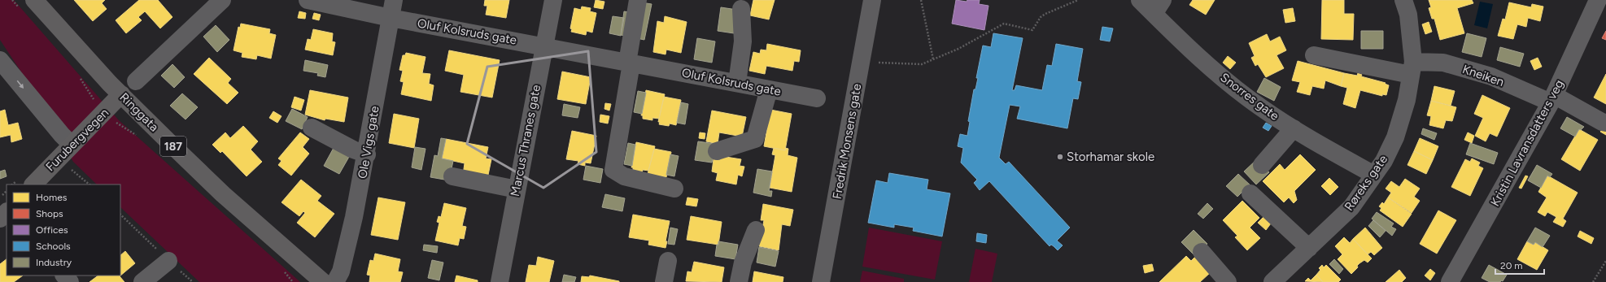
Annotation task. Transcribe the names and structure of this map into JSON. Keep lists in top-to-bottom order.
{
  "streets": {
    "main road": ["Ringgata", "Furubergvegen", "187"],
    "street": [
      "Oluf Kolsruds gate",
      "Kneiken",
      "Snorres gate",
      "Marcus Thranes gate",
      "Fredrik Monsens gate",
      "Ole Vigs gate",
      "Kristin Lavransdatters veg",
      "Røreks gate"
    ]
  },
  "crossings": [
    ["Oluf Kolsruds gate", "Marcus Thranes gate"],
    ["Oluf Kolsruds gate", "Ole Vigs gate"],
    ["Kneiken", "Kristin Lavransdatters veg"],
    ["Kneiken", "Røreks gate"],
    ["Snorres gate", "Røreks gate"],
    ["Ringgata", "Furubergvegen"]
  ],
  "places": ["Storhamar skole"],
  "legend": [
    "Homes",
    "Shops",
    "Offices",
    "Schools",
    "Industry"
  ],
  "scale_bar": "20 m"
}
